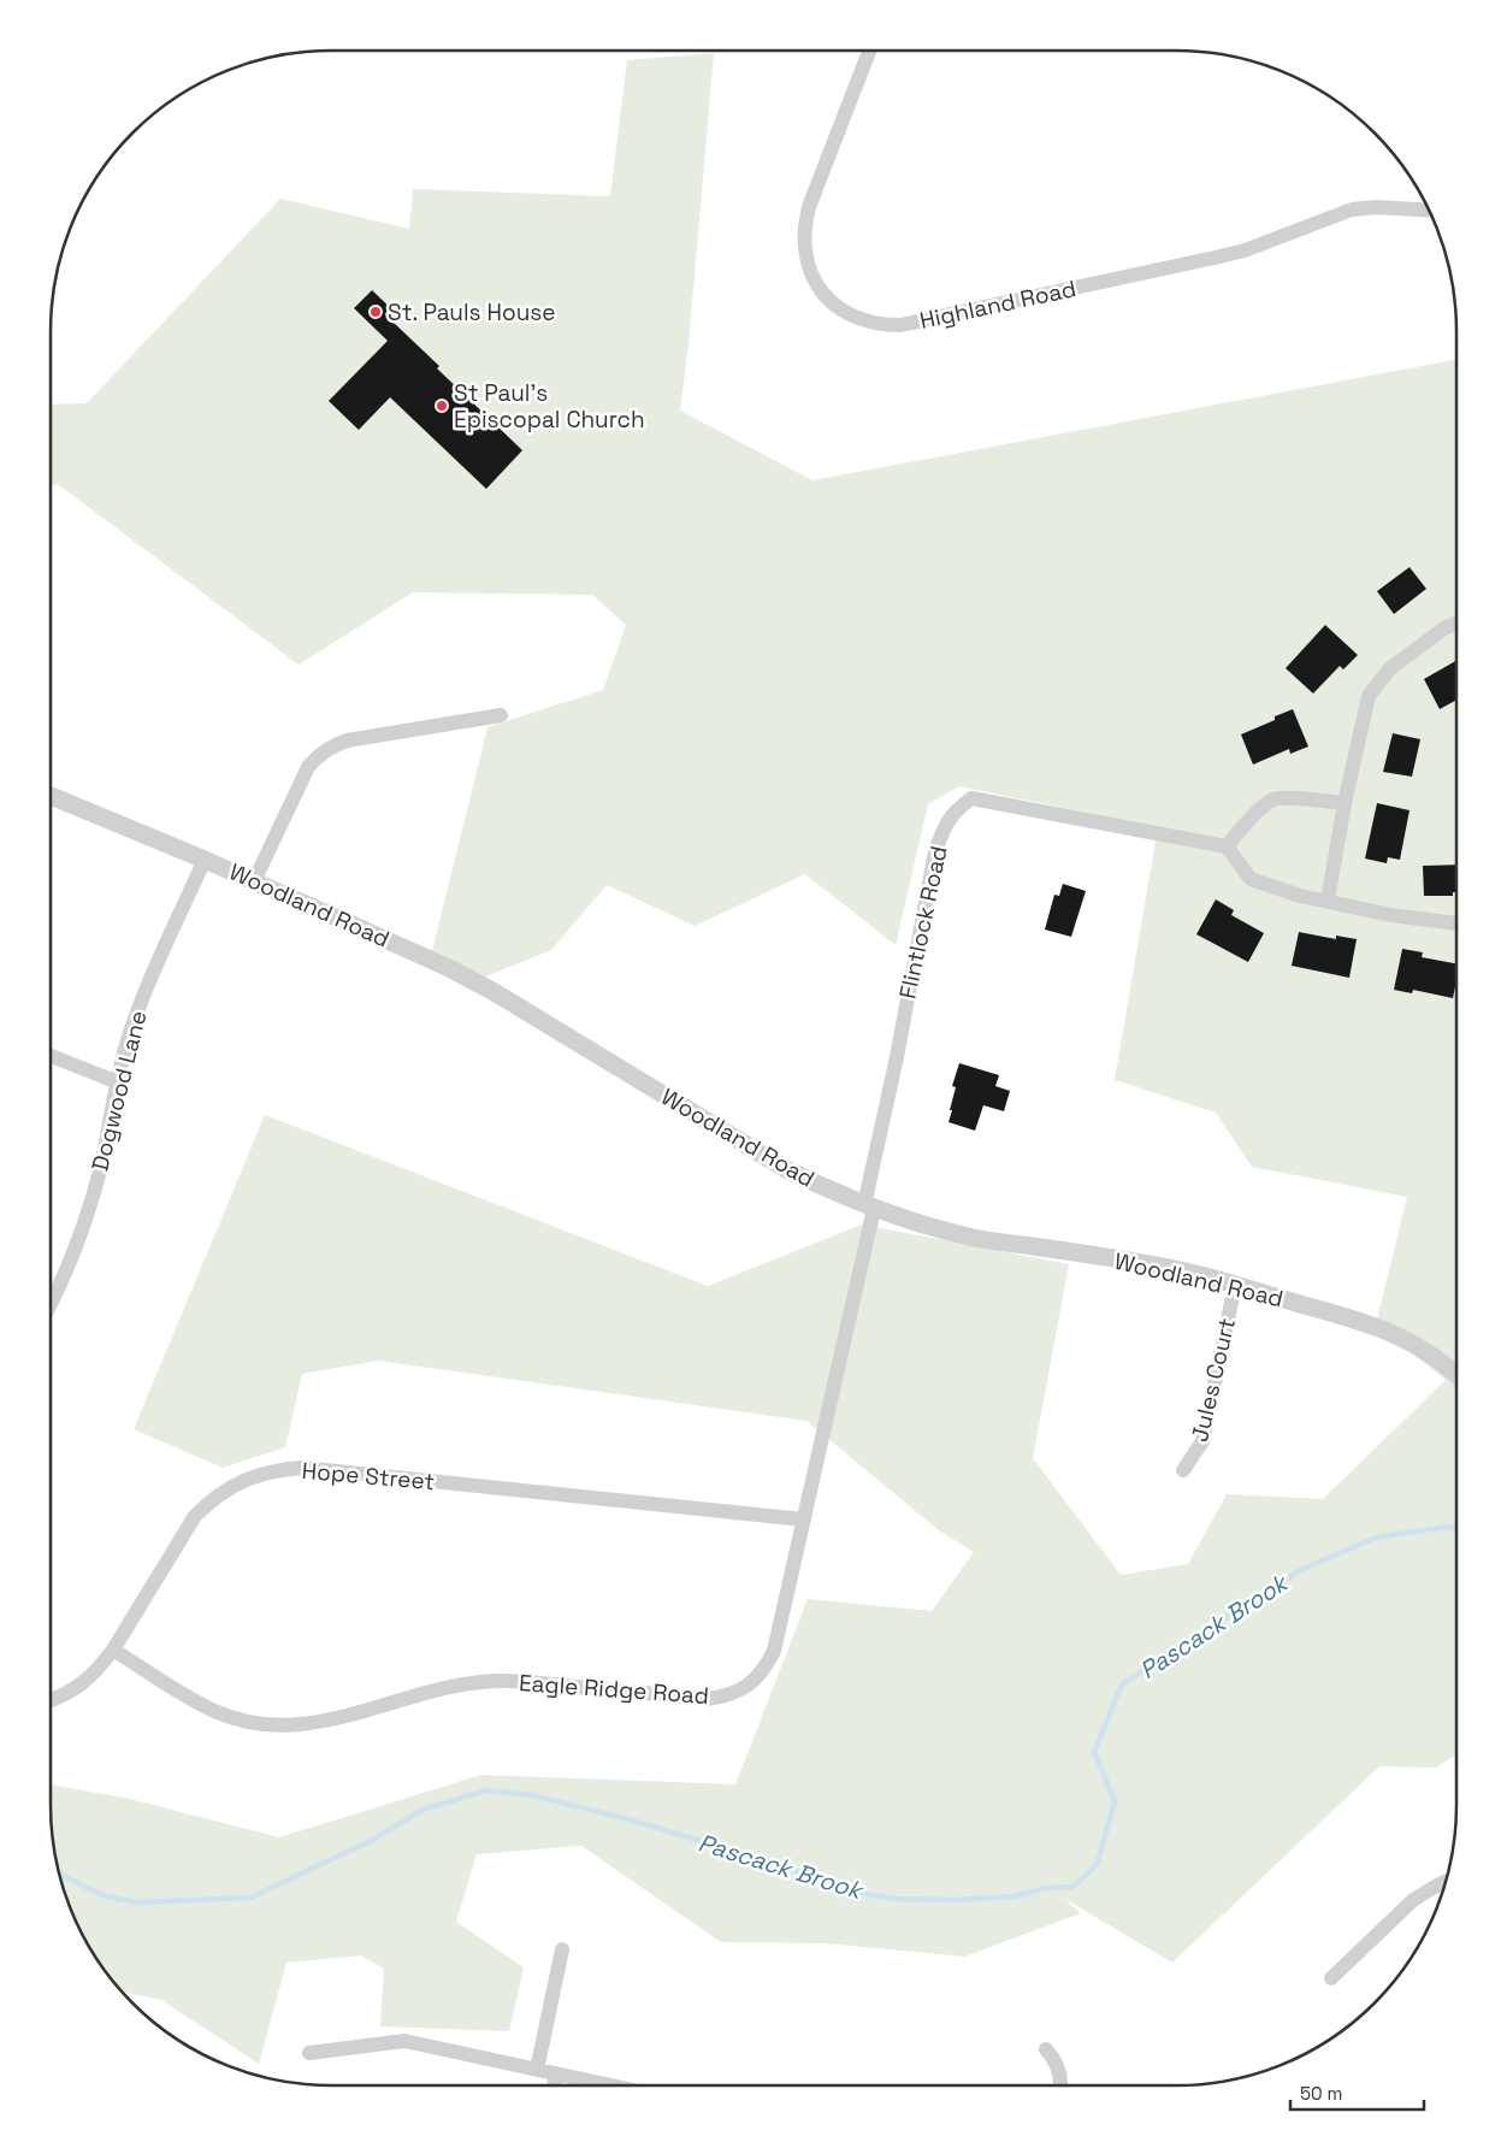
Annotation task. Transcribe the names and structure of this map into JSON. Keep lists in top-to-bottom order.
{
  "streets": {
    "street": [
      "Highland Road",
      "Woodland Road",
      "Flintlock Road",
      "Dogwood Lane",
      "Jules Court",
      "Hope Street",
      "Eagle Ridge Road"
    ]
  },
  "crossings": [
    ["Woodland Road", "Flintlock Road"],
    ["Woodland Road", "Dogwood Lane"],
    ["Woodland Road", "Jules Court"],
    ["Woodland Road", "Eagle Ridge Road"],
    ["Flintlock Road", "Eagle Ridge Road"],
    ["Hope Street", "Eagle Ridge Road"]
  ],
  "water": ["Pascack Brook"],
  "places": ["St. Pauls House", "St Paul's Episcopal Church"],
  "scale_bar": "50 m"
}
